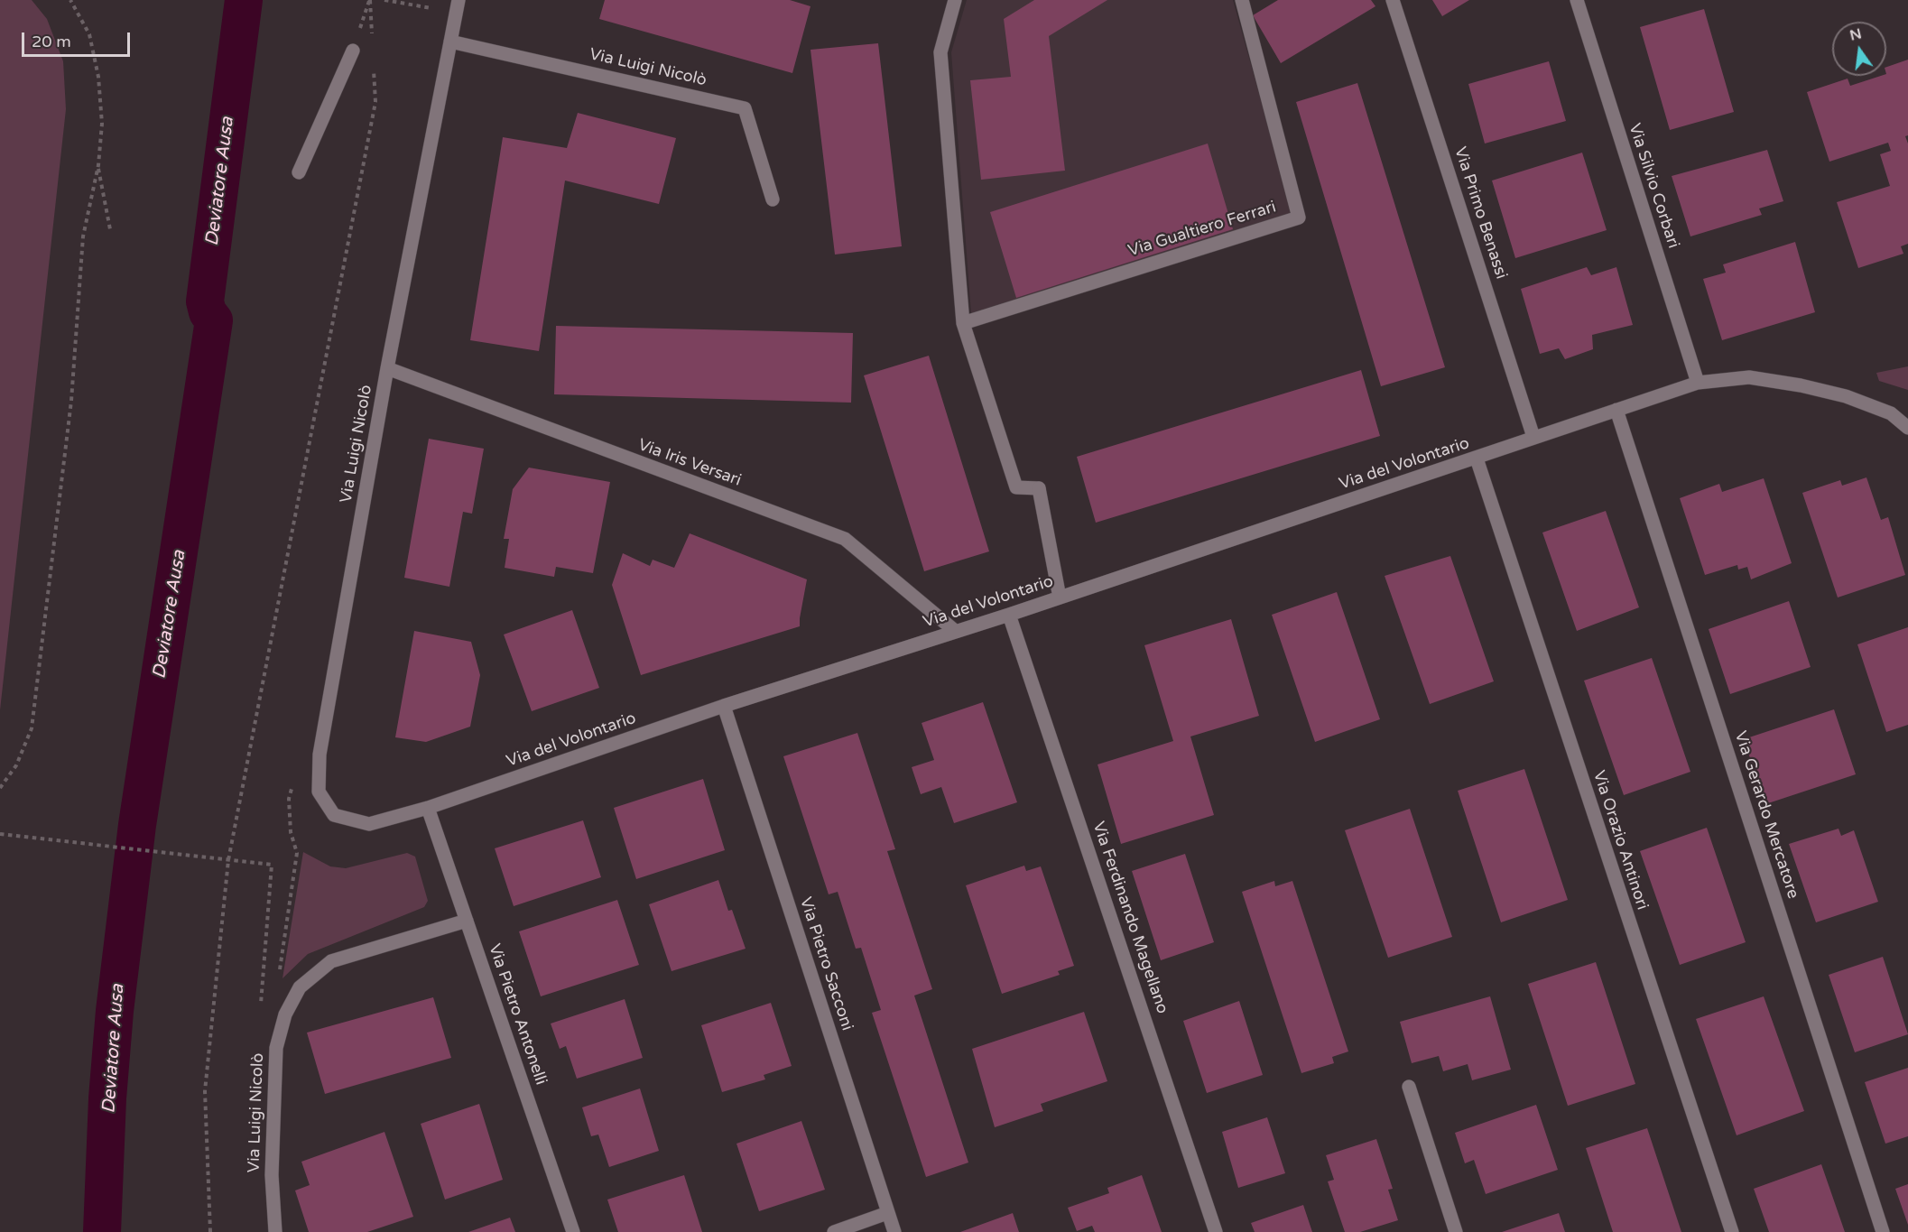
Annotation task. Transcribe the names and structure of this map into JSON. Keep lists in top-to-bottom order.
{
  "streets": {
    "street": [
      "Via Luigi Nicolò",
      "Via Silvio Corbari",
      "Via Primo Benassi",
      "Via Gualtiero Ferrari",
      "Via Iris Versari",
      "Via del Volontario",
      "Via Gerardo Mercatore",
      "Via Orazio Antinori",
      "Via Ferdinando Magellano",
      "Via Pietro Sacconi",
      "Via Pietro Antonelli"
    ]
  },
  "crossings": [
    ["Via Luigi Nicolò", "Via Iris Versari"],
    ["Via Luigi Nicolò", "Via del Volontario"],
    ["Via Luigi Nicolò", "Via Pietro Antonelli"],
    ["Via Silvio Corbari", "Via del Volontario"],
    ["Via Primo Benassi", "Via del Volontario"],
    ["Via Iris Versari", "Via del Volontario"],
    ["Via del Volontario", "Via Gerardo Mercatore"],
    ["Via del Volontario", "Via Orazio Antinori"],
    ["Via del Volontario", "Via Ferdinando Magellano"],
    ["Via del Volontario", "Via Pietro Sacconi"],
    ["Via del Volontario", "Via Pietro Antonelli"]
  ],
  "water": ["Deviatore Ausa"],
  "scale_bar": "20 m",
  "north": "top"
}
